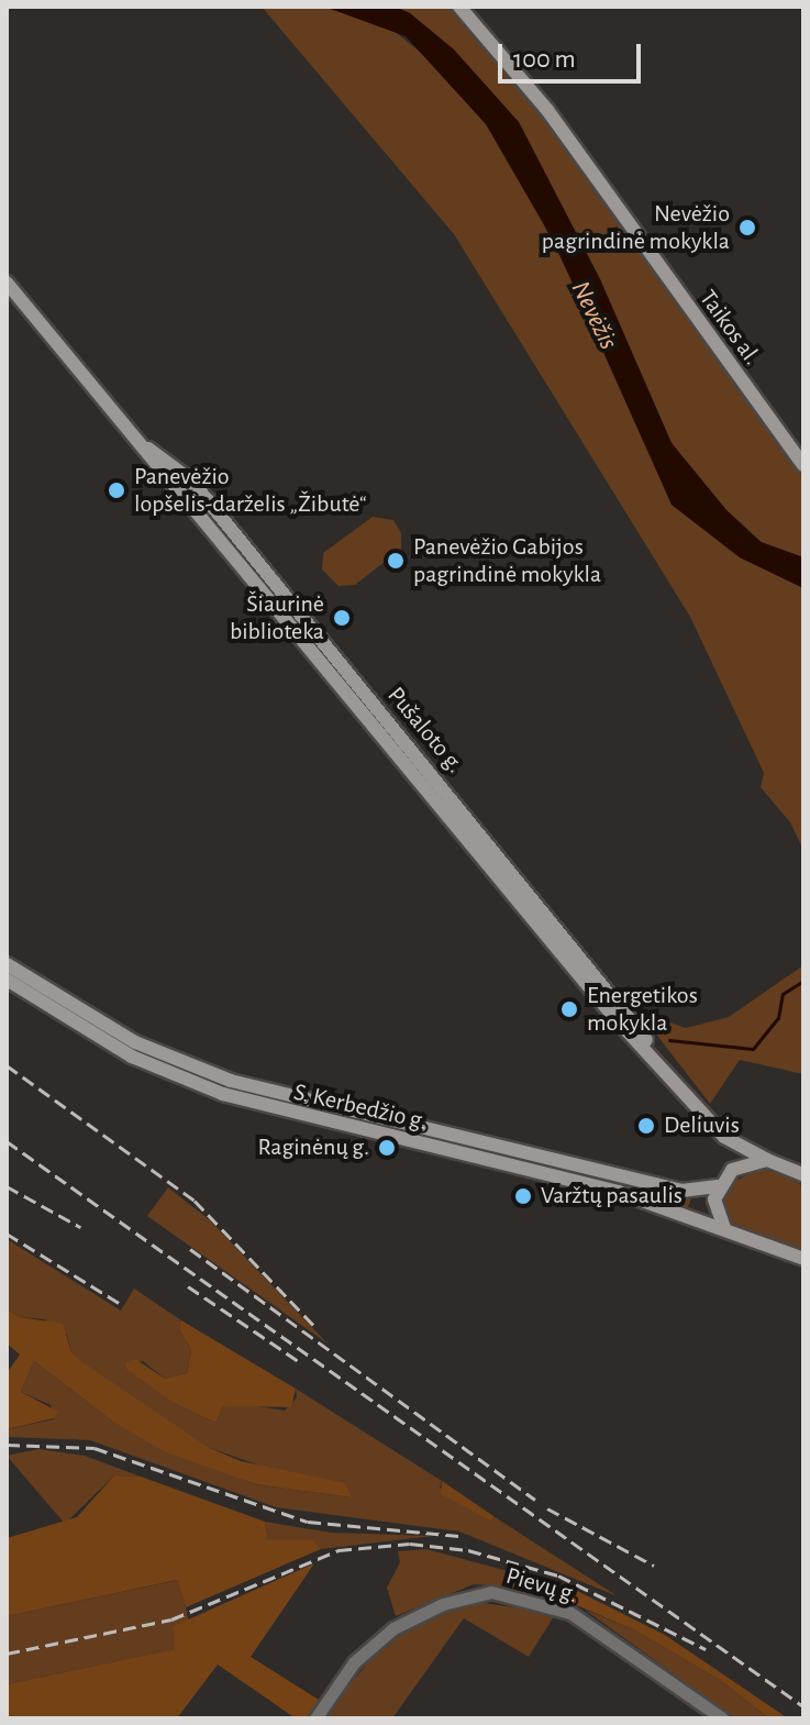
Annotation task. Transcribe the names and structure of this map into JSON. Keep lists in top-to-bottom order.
{
  "streets": {
    "main road": ["Taikos al.", "Pušaloto g.", "S. Kerbedžio g."],
    "street": ["Pievų g."]
  },
  "water": ["Nevėžis"],
  "places": [
    "Nevėžio pagrindinė mokykla",
    "Panevėžio lopšelis-darželis „Žibutė“",
    "Panevėžio Gabijos pagrindinė mokykla",
    "Šiaurinė biblioteka",
    "Energetikos mokykla",
    "Deliuvis",
    "Raginėnų g.",
    "Varžtų pasaulis"
  ],
  "scale_bar": "100 m"
}
